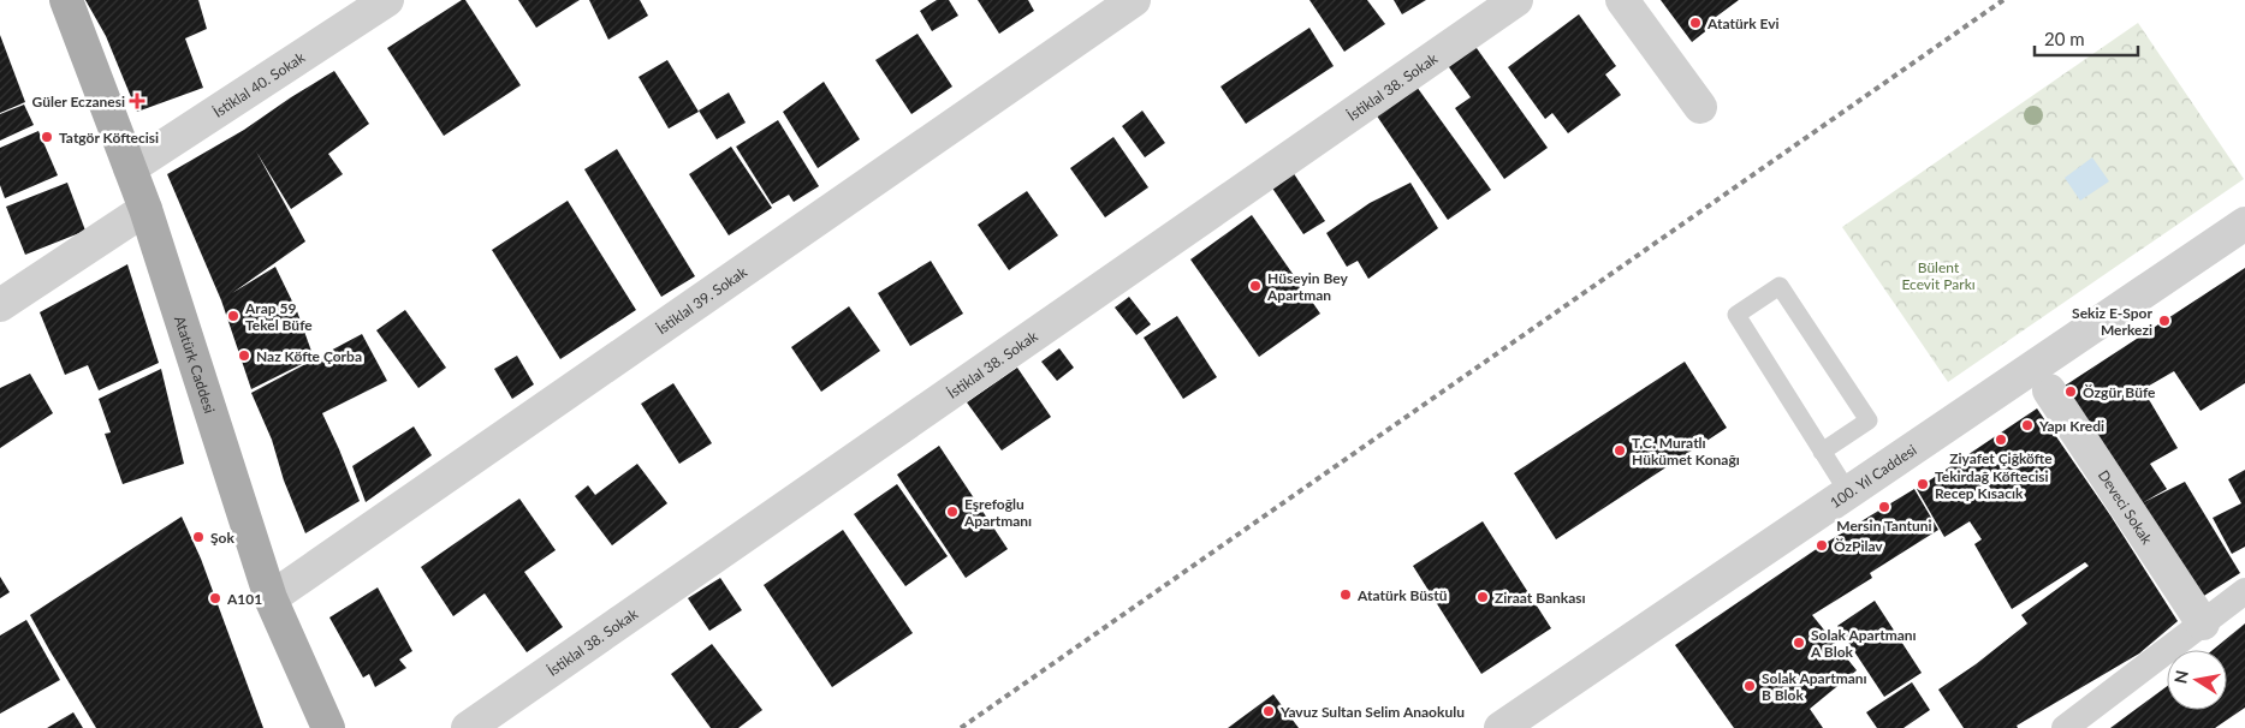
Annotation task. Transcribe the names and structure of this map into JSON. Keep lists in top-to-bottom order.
{
  "streets": {
    "main road": ["Atatürk Caddesi"],
    "street": [
      "İstiklal 40. Sokak",
      "İstiklal 38. Sokak",
      "İstiklal 39. Sokak",
      "100. Yıl Caddesi",
      "Deveci Sokak"
    ]
  },
  "crossings": [
    ["İstiklal 40. Sokak", "Atatürk Caddesi"],
    ["İstiklal 39. Sokak", "Atatürk Caddesi"]
  ],
  "parks": ["Bülent Ecevit Parkı"],
  "places": {
    "other": [
      "Atatürk Evi",
      "Tatgör Köftecisi",
      "Hüseyin Bey Apartman",
      "Arap 59 Tekel Büfe",
      "Sekiz E-Spor Merkezi",
      "Naz Köfte Çorba",
      "Özgür Büfe",
      "Yapı Kredi",
      "Ziyafet Çiğköfte",
      "T.C. Muratlı Hükümet Konağı",
      "Tekirdağ Köftecisi Recep Kısacık",
      "Mersin Tantuni",
      "Eşrefoğlu Apartmanı",
      "Şok",
      "ÖzPilav",
      "Atatürk Büstü",
      "Ziraat Bankası",
      "A101",
      "Solak Apartmanı A Blok",
      "Solak Apartmanı B Blok",
      "Yavuz Sultan Selim Anaokulu"
    ],
    "health": ["Güler Eczanesi"]
  },
  "scale_bar": "20 m",
  "north": "left"
}
